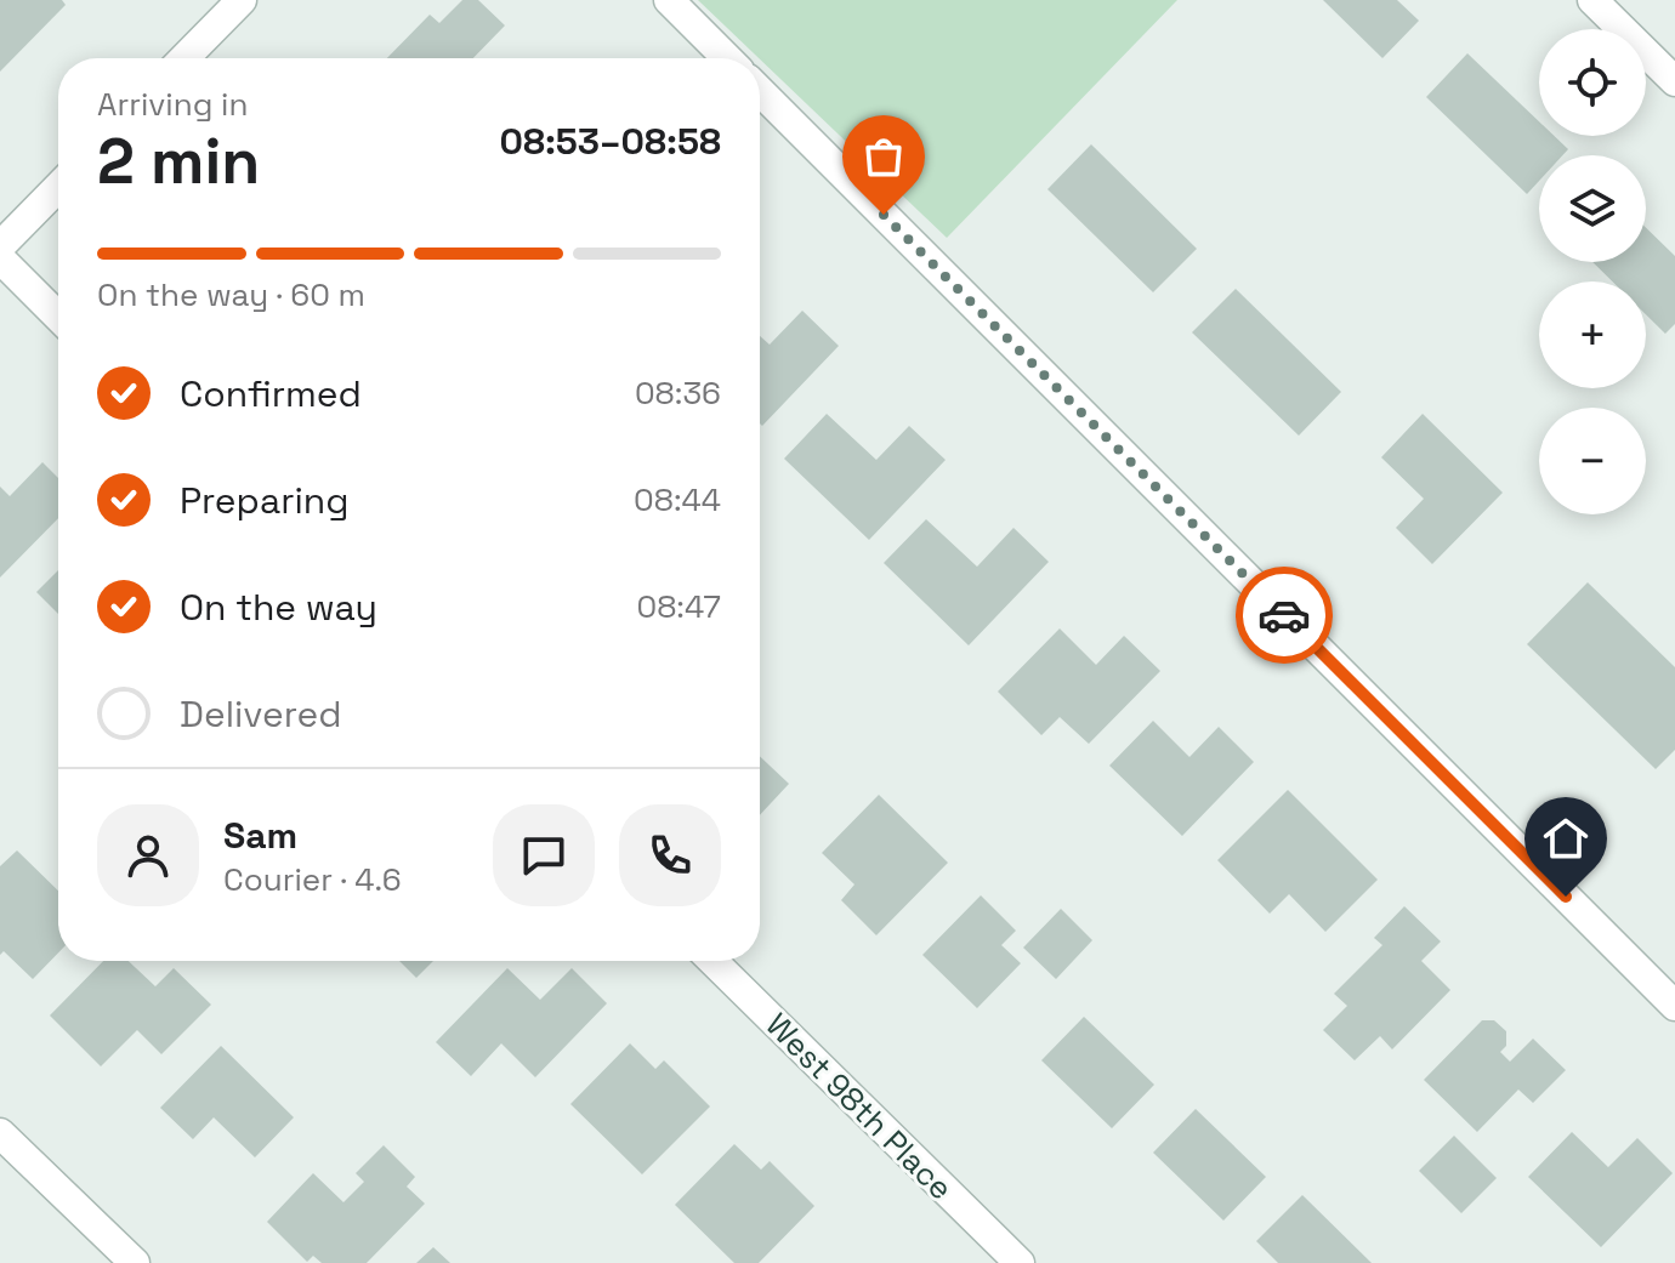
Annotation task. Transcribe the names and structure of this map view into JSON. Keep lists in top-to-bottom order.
{
  "streets": {
    "street": ["West 98th Place"]
  },
  "page": {
    "map_buttons": ["+", "−"],
    "heading": ["2 min", "Arriving in", "08:53–08:58"],
    "panel": ["Sam", "Courier · 4.6"],
    "bar": "On the way · 60 m",
    "list": [
      ["Confirmed", "08:36"],
      ["Preparing", "08:44"],
      ["On the way", "08:47"],
      "Delivered"
    ]
  }
}
